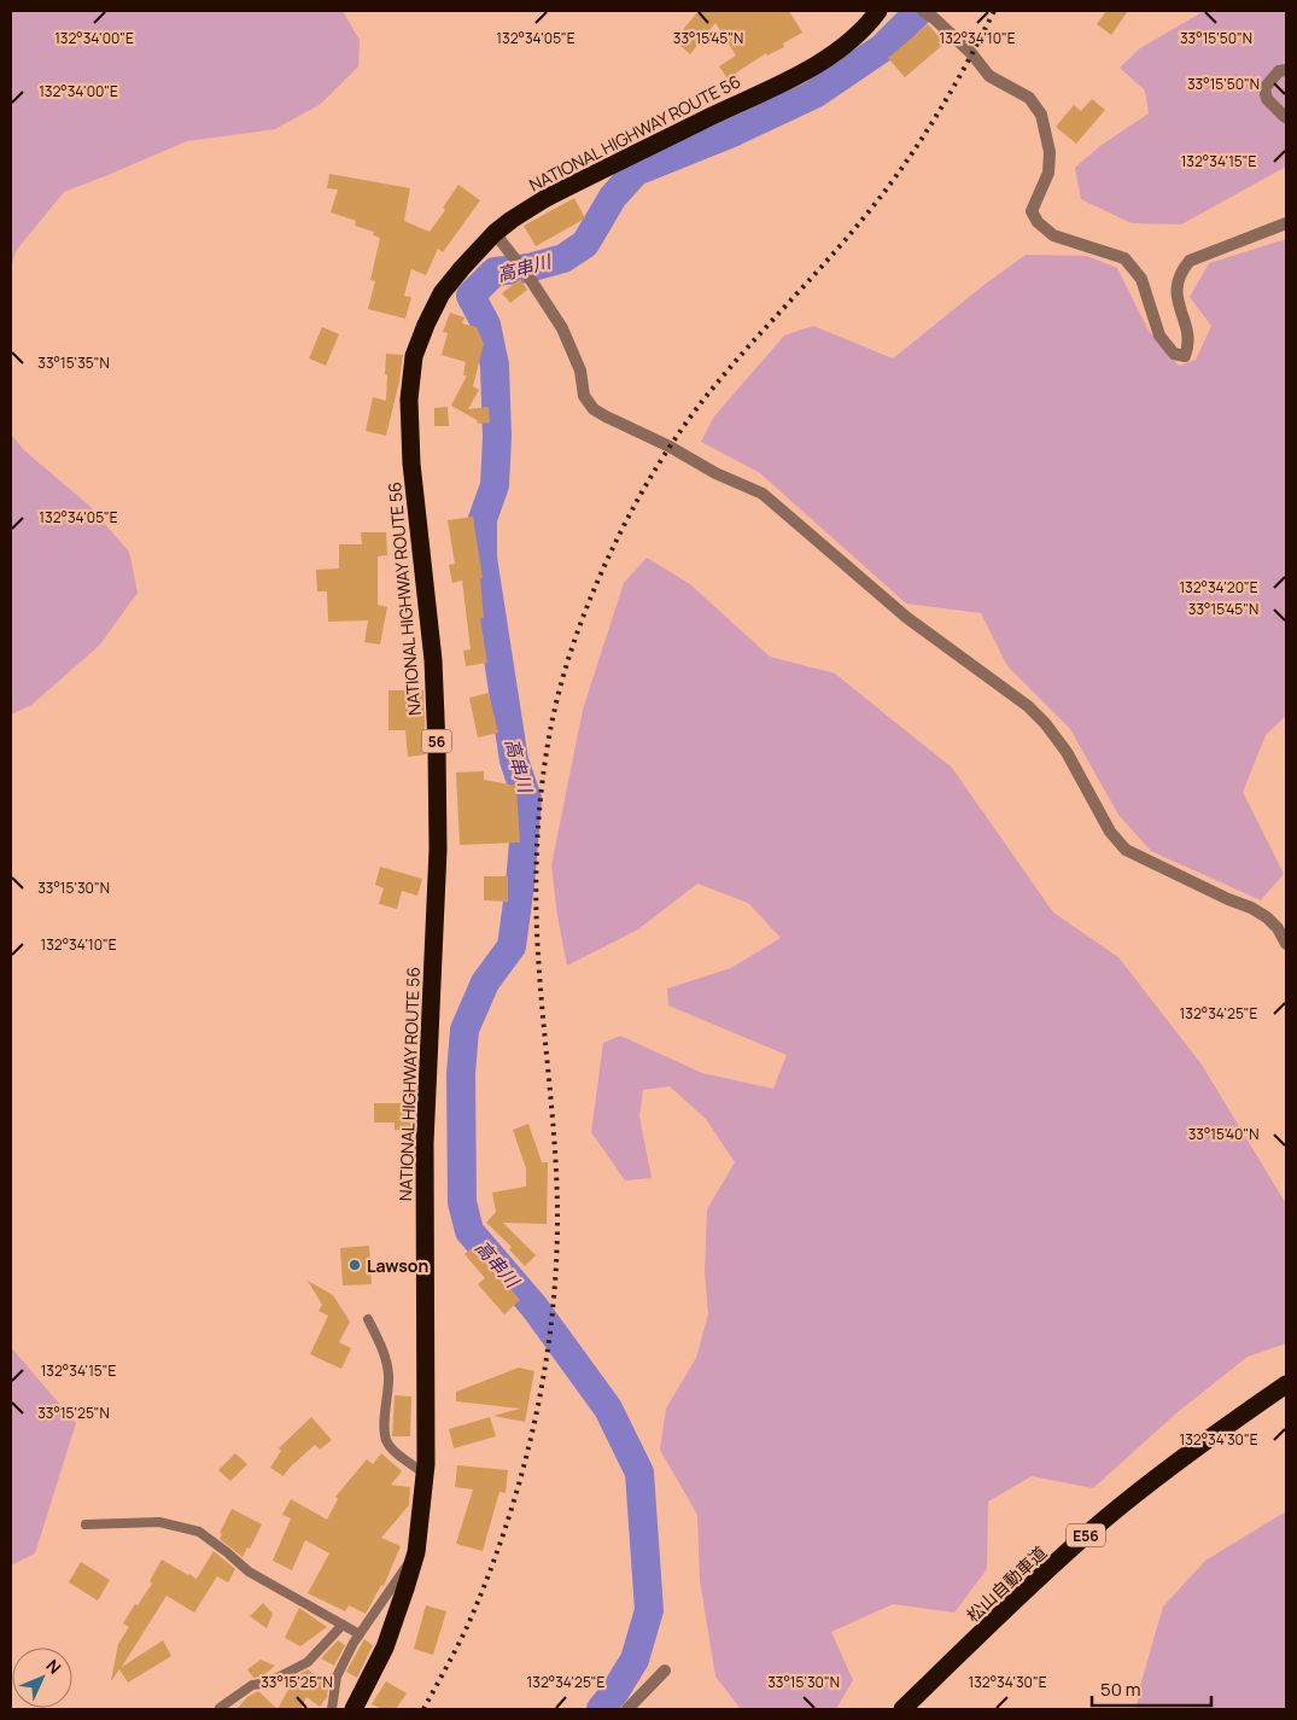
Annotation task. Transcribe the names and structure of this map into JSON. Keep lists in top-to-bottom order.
{
  "streets": {
    "highway": [
      "NATIONAL HIGHWAY ROUTE 56",
      "56",
      "E56",
      "松山自動車道"
    ]
  },
  "water": ["高串川"],
  "places": ["Lawson"],
  "scale_bar": "50 m",
  "north": "top right",
  "coordinates": [
    "132°34'00\"E",
    "132°34'05\"E",
    "132°34'10\"E",
    "33°15'45\"N",
    "33°15'50\"N",
    "132°34'15\"E",
    "33°15'35\"N",
    "132°34'20\"E",
    "33°15'30\"N",
    "132°34'25\"E",
    "33°15'40\"N",
    "33°15'25\"N",
    "132°34'30\"E"
  ]
}
